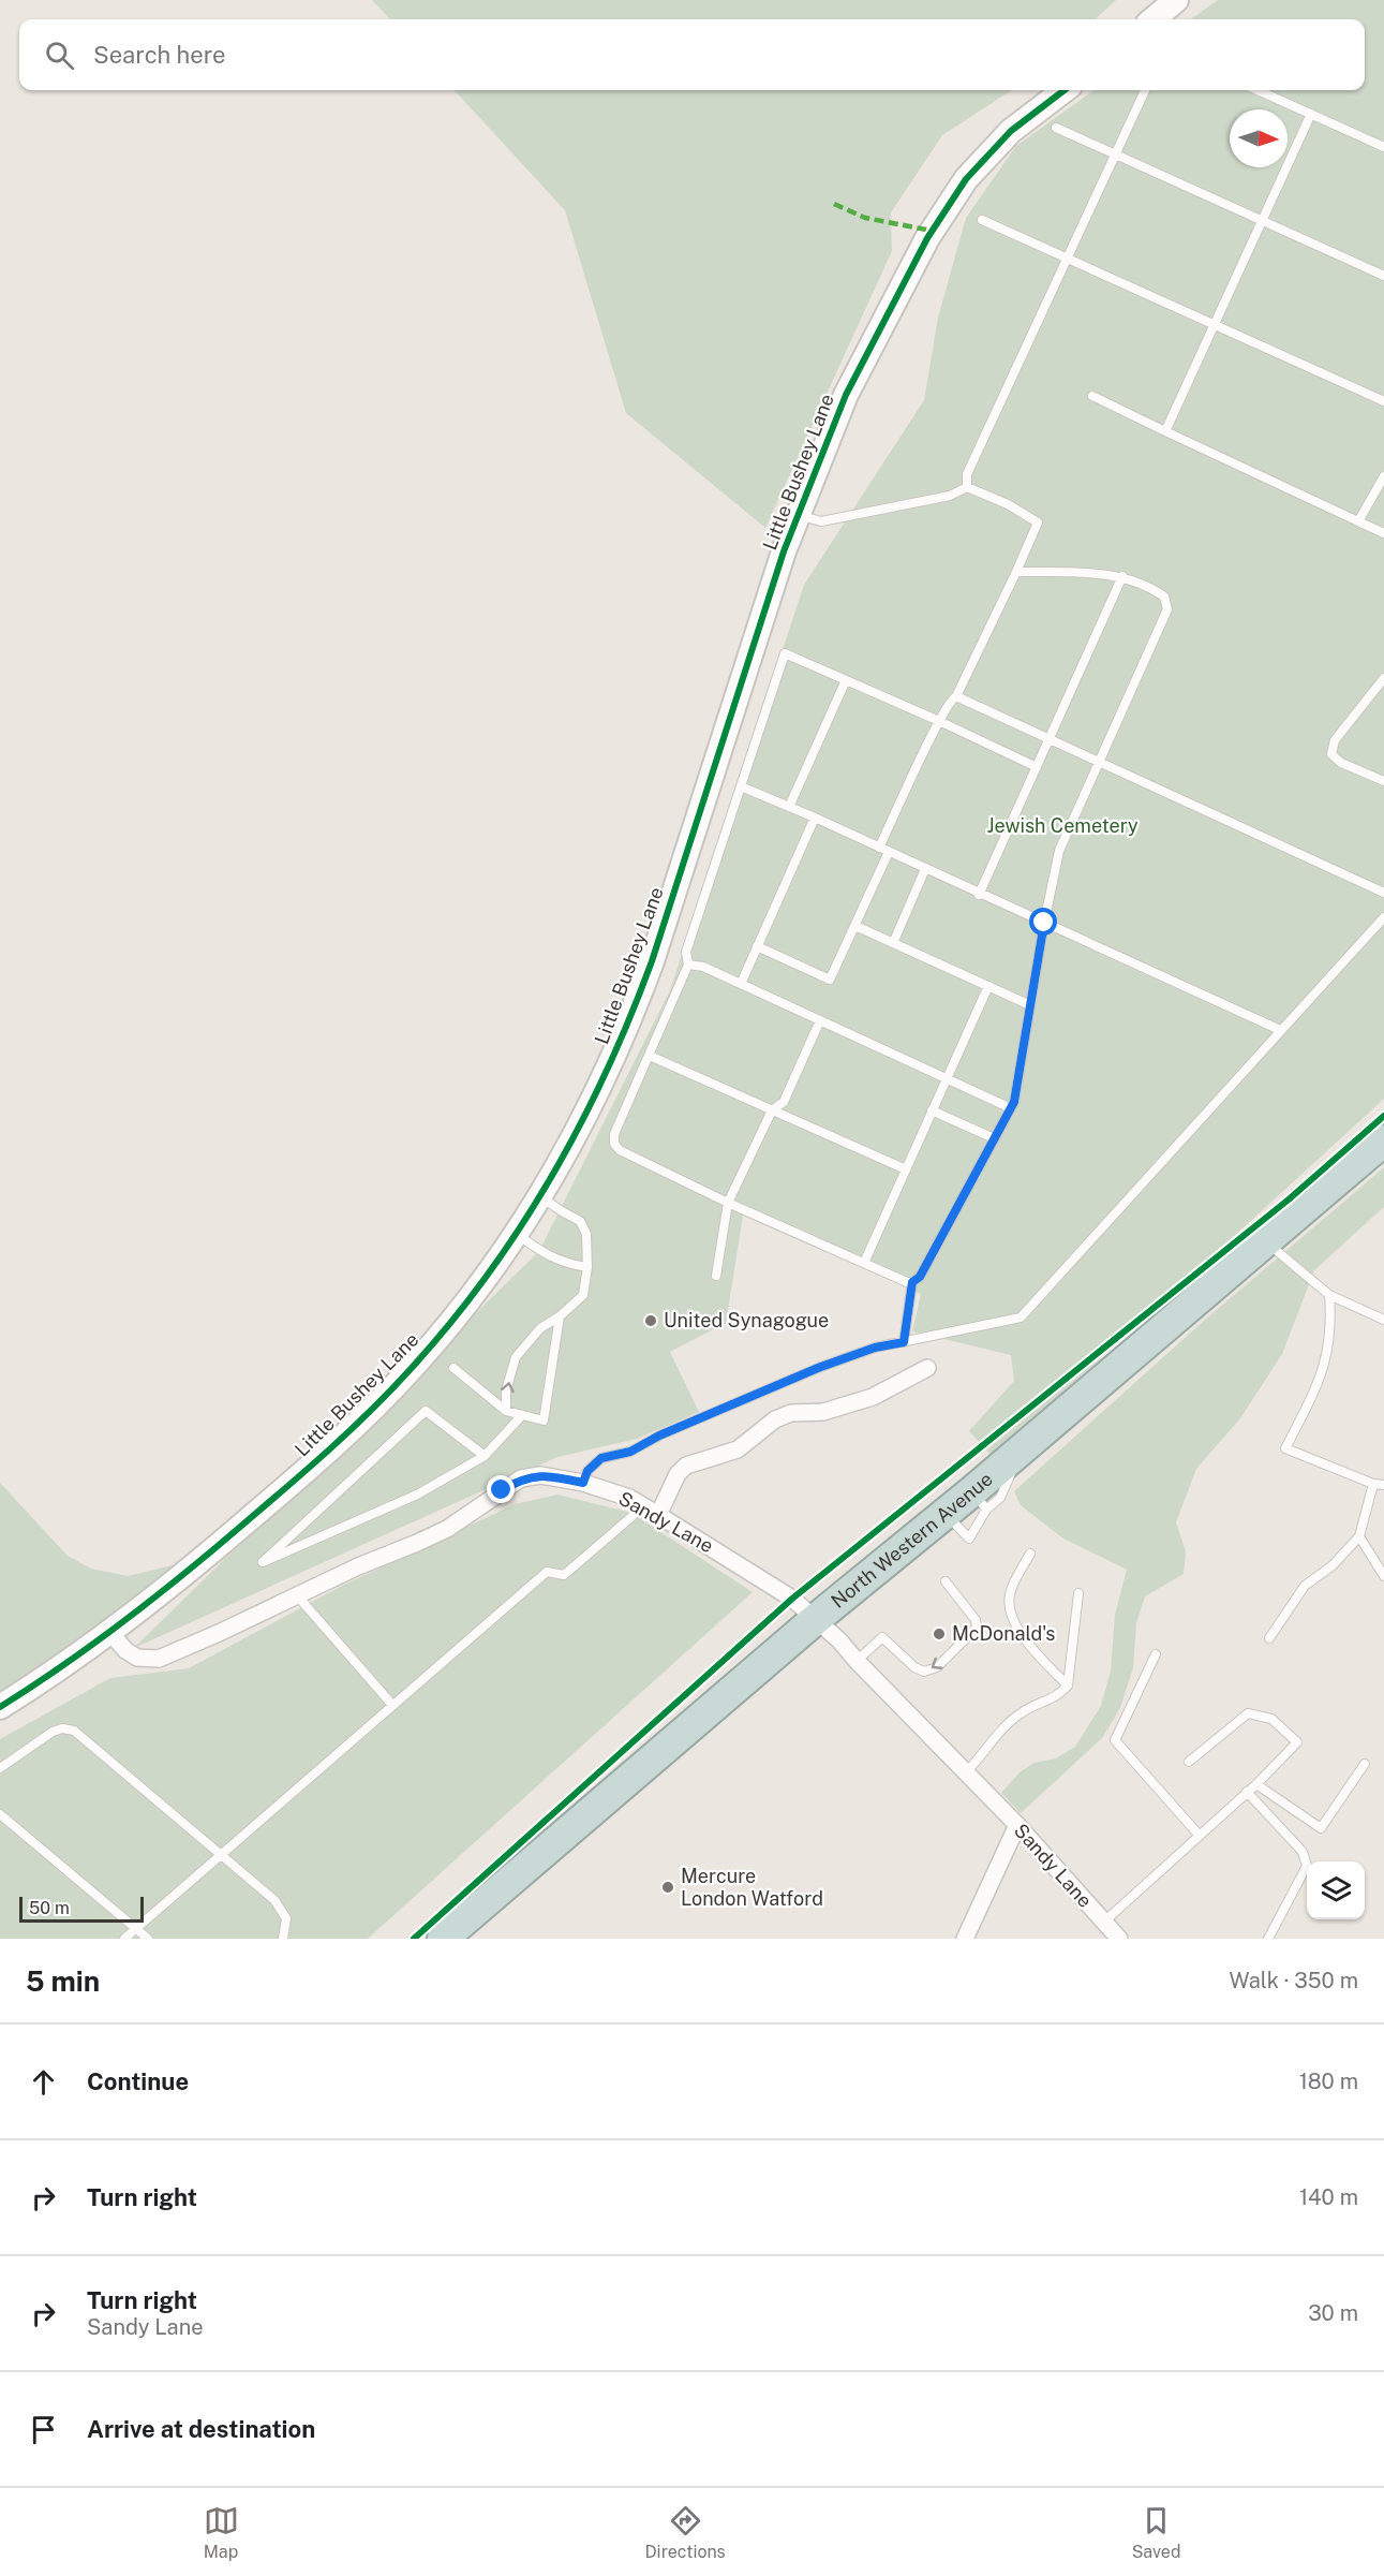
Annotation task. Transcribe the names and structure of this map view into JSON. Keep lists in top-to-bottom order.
{
  "streets": {
    "highway": ["North Western Avenue"],
    "street": ["Little Bushey Lane", "Sandy Lane"]
  },
  "crossings": [
    ["Little Bushey Lane", "Sandy Lane"],
    ["Sandy Lane", "North Western Avenue"]
  ],
  "parks": ["Jewish Cemetery"],
  "places": ["United Synagogue", "McDonald's", "Mercure London Watford"],
  "scale_bar": "50 m",
  "north": "right",
  "page": {
    "search": "Search here",
    "scale": "50 m",
    "heading": ["5 min", "Walk · 350 m"],
    "list": [
      ["Continue", "180 m"],
      ["Turn right", "140 m"],
      ["Turn right", "Sandy Lane", "30 m"],
      "Arrive at destination"
    ],
    "nav": ["Map", "Directions", "Saved"]
  }
}
